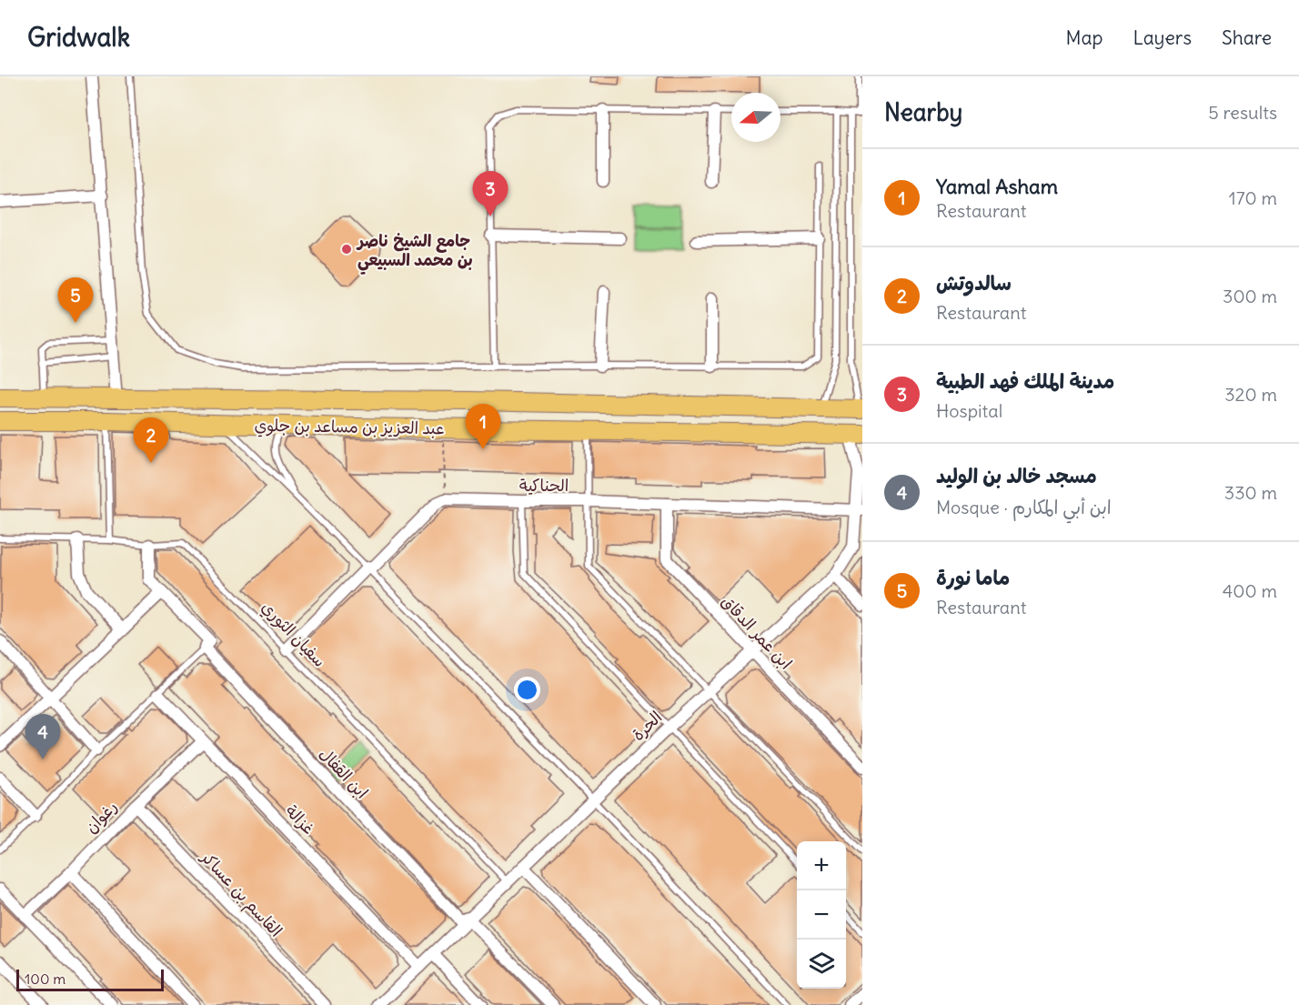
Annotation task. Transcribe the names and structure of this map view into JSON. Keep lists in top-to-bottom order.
{
  "streets": {
    "main road": ["عبد العزيز بن مساعد بن جلوي"],
    "street": [
      "الحناكية",
      "ابن عمر الدقاق",
      "الحرة",
      "ابن القفال",
      "رغوان",
      "غزالة",
      "القاسم بن عساكر"
    ],
    "lane": ["سفيان الثوري"]
  },
  "crossings": [
    ["عبد العزيز بن مساعد بن جلوي", "الحرة"],
    ["الحناكية", "ابن عمر الدقاق"],
    ["الحناكية", "الحرة"],
    ["ابن عمر الدقاق", "الحرة"],
    ["سفيان الثوري", "الحرة"],
    ["سفيان الثوري", "ابن القفال"],
    ["الحرة", "ابن القفال"],
    ["الحرة", "غزالة"],
    ["رغوان", "غزالة"],
    ["رغوان", "القاسم بن عساكر"]
  ],
  "places": ["جامع الشيخ ناصر بن محمد السبيعي"],
  "scale_bar": "100 m",
  "north": "left",
  "page": {
    "header": "Gridwalk",
    "nav": ["Map", "Layers", "Share"],
    "heading": ["Nearby", "5 results"],
    "list": [
      {
        "mark": "1",
        "name": "Yamal Asham",
        "note": "Restaurant",
        "value": "170 m"
      },
      {
        "mark": "2",
        "name": "سالدوتش",
        "note": "Restaurant",
        "value": "300 m"
      },
      {
        "mark": "3",
        "name": "مدينة الملك فهد الطبية",
        "note": "Hospital",
        "value": "320 m"
      },
      {
        "mark": "4",
        "name": "مسجد خالد بن الوليد",
        "note": "Mosque · ابن أبي المكارم",
        "value": "330 m"
      },
      {
        "mark": "5",
        "name": "ماما نورة",
        "note": "Restaurant",
        "value": "400 m"
      }
    ],
    "pins": [
      "3",
      "5",
      "1",
      "2",
      "4"
    ],
    "map_buttons": ["+", "−"],
    "scale": "100 m"
  }
}
